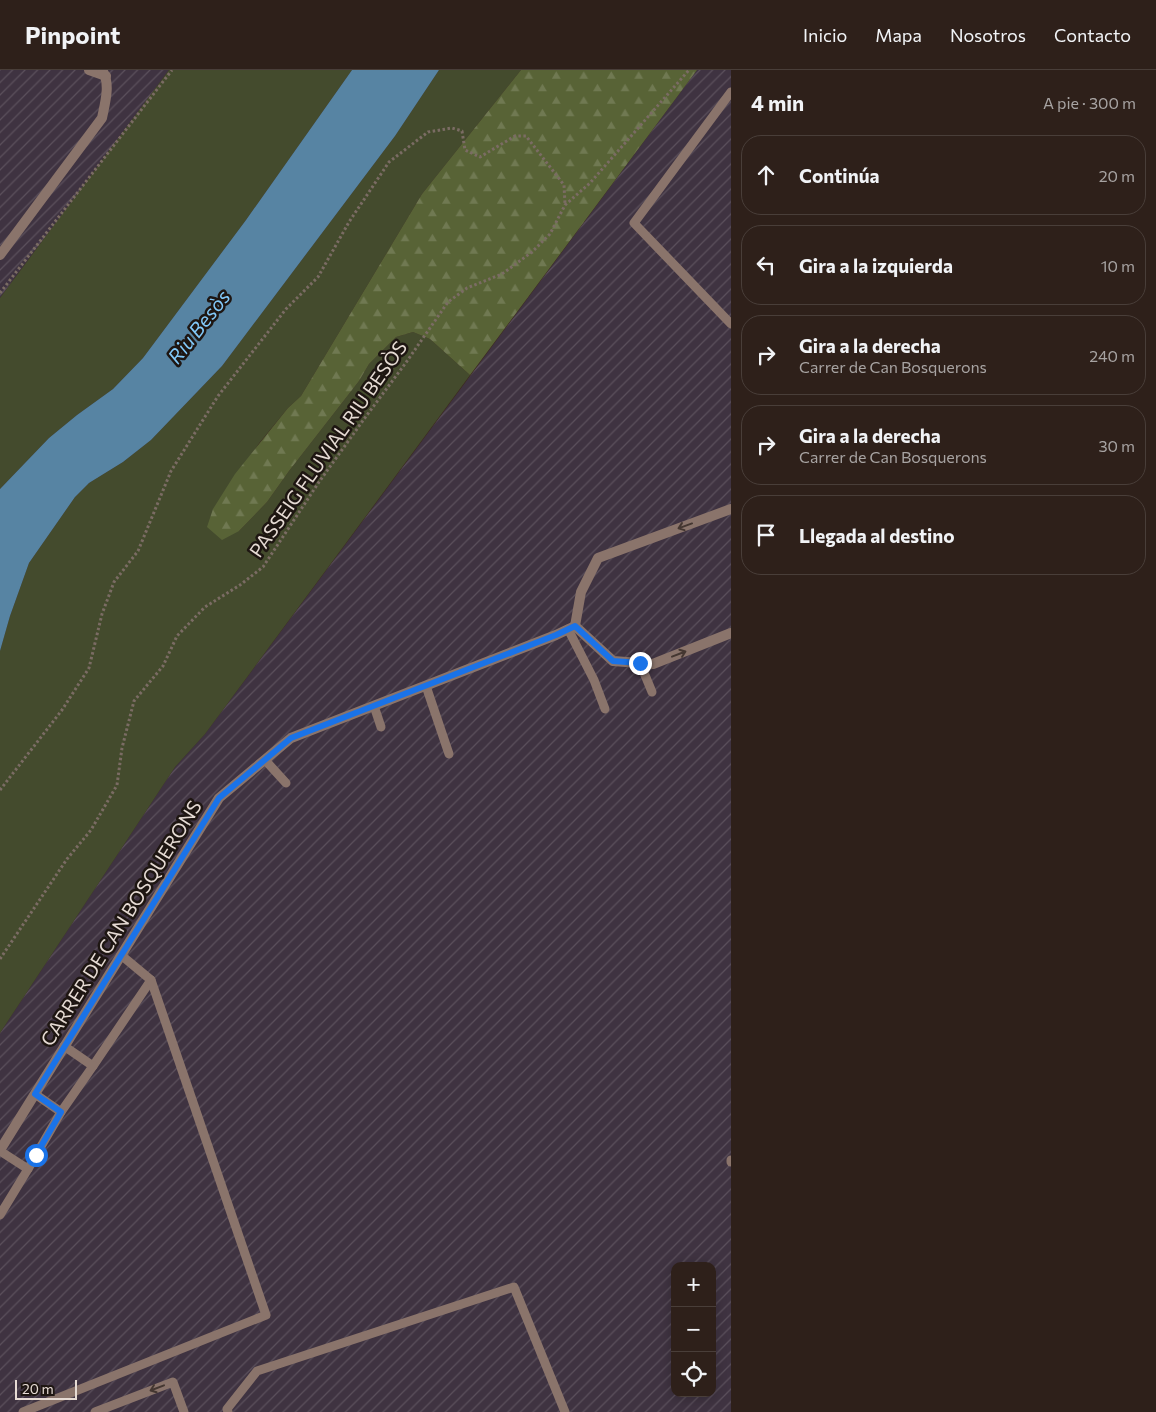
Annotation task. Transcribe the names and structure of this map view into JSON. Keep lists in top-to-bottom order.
{
  "streets": {
    "street": ["CARRER DE CAN BOSQUERONS"],
    "path": ["PASSEIG FLUVIAL RIU BESÒS"]
  },
  "water": ["Riu Besòs"],
  "scale_bar": "20 m",
  "page": {
    "header": "Pinpoint",
    "nav": [
      "Inicio",
      "Mapa",
      "Nosotros",
      "Contacto"
    ],
    "heading": ["4 min", "A pie · 300 m"],
    "list": [
      ["Continúa", "20 m"],
      ["Gira a la izquierda", "10 m"],
      ["Gira a la derecha", "Carrer de Can Bosquerons", "240 m"],
      ["Gira a la derecha", "Carrer de Can Bosquerons", "30 m"],
      "Llegada al destino"
    ],
    "map_buttons": ["+", "−"],
    "scale": "20 m"
  }
}
